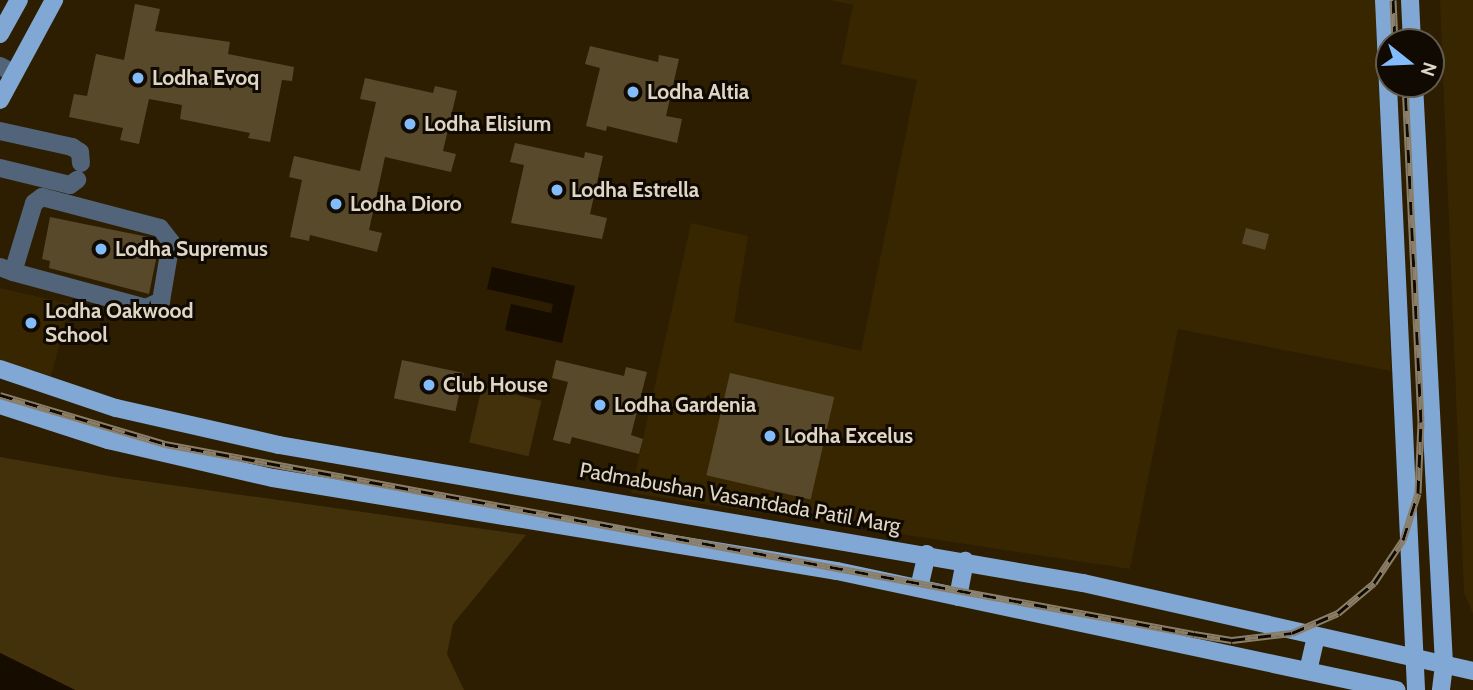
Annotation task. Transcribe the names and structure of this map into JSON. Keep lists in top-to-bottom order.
{
  "streets": {
    "main road": ["Padmabushan Vasantdada Patil Marg"]
  },
  "places": [
    "Lodha Evoq",
    "Lodha Altia",
    "Lodha Elisium",
    "Lodha Estrella",
    "Lodha Dioro",
    "Lodha Supremus",
    "Lodha Oakwood School",
    "Club House",
    "Lodha Gardenia",
    "Lodha Excelus"
  ],
  "north": "right"
}
